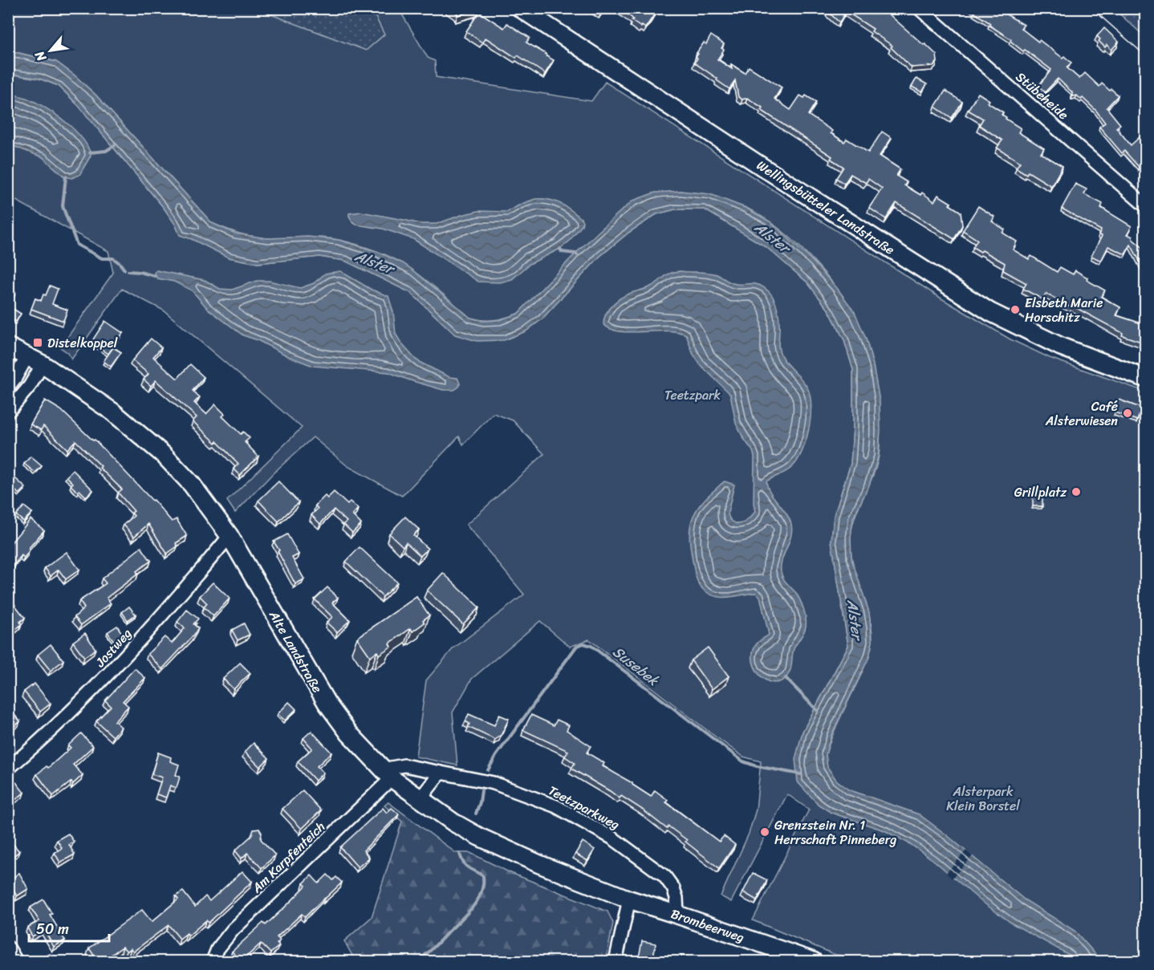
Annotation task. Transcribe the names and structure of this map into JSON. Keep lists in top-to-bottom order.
{
  "streets": {
    "main road": ["Wellingsbütteler Landstraße", "Alte Landstraße", "Brombeerweg"],
    "street": [
      "Stübeheide",
      "Jostweg",
      "Teetzparkweg",
      "Am Karpfenteich"
    ]
  },
  "crossings": [
    ["Jostweg", "Alte Landstraße"],
    ["Alte Landstraße", "Teetzparkweg"],
    ["Alte Landstraße", "Am Karpfenteich"],
    ["Alte Landstraße", "Brombeerweg"],
    ["Teetzparkweg", "Am Karpfenteich"],
    ["Teetzparkweg", "Brombeerweg"]
  ],
  "water": ["Alster", "Susebek"],
  "parks": ["Teetzpark", "Alsterpark Klein Borstel"],
  "places": {
    "other": [
      "Elsbeth Marie Horschitz",
      "Café Alsterwiesen",
      "Grillplatz",
      "Grenzstein Nr. 1 Herrschaft Pinneberg"
    ],
    "transit": ["Distelkoppel"]
  },
  "scale_bar": "50 m",
  "north": "bottom left"
}
